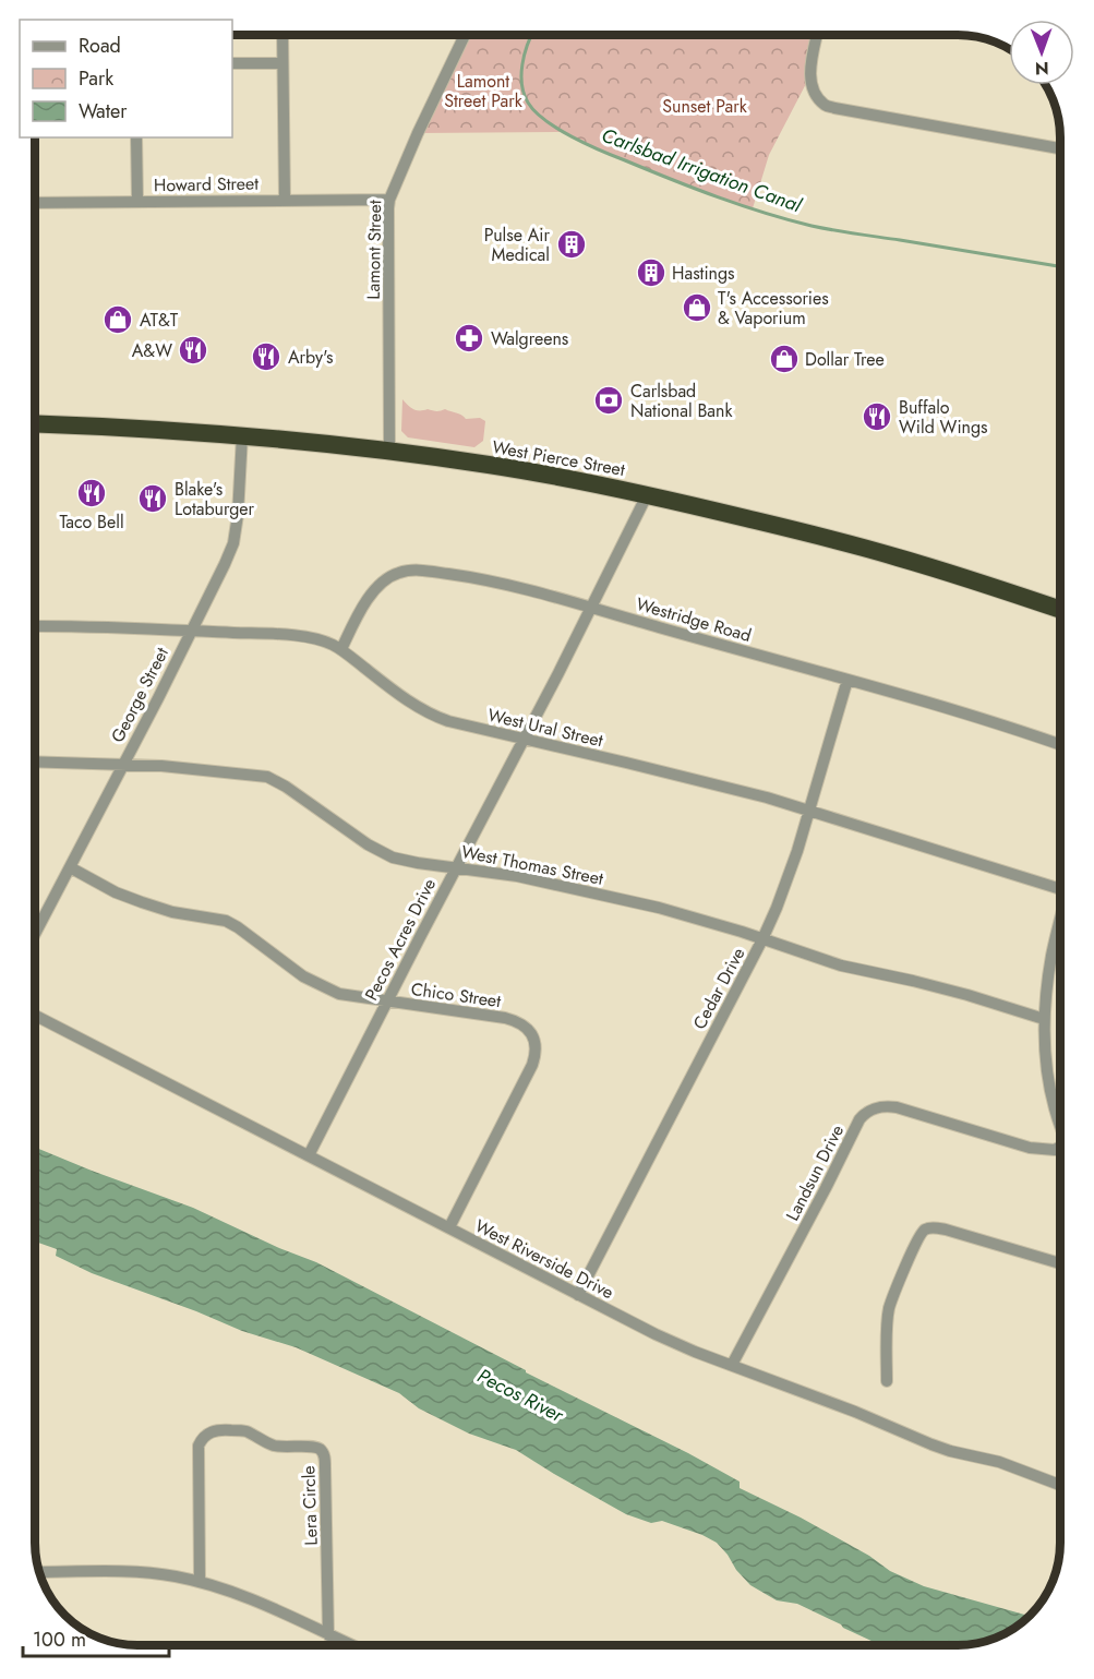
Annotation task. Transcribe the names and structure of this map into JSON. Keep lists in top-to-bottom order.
{
  "streets": {
    "highway": ["West Pierce Street"],
    "street": [
      "Howard Street",
      "Lamont Street",
      "Westridge Road",
      "George Street",
      "West Ural Street",
      "West Thomas Street",
      "Pecos Acres Drive",
      "Cedar Drive",
      "Chico Street",
      "Landsun Drive",
      "West Riverside Drive",
      "Lera Circle"
    ]
  },
  "crossings": [
    ["Howard Street", "Lamont Street"],
    ["Lamont Street", "West Pierce Street"],
    ["West Pierce Street", "George Street"],
    ["West Pierce Street", "Pecos Acres Drive"],
    ["Westridge Road", "West Ural Street"],
    ["Westridge Road", "Pecos Acres Drive"],
    ["Westridge Road", "Cedar Drive"],
    ["George Street", "West Ural Street"],
    ["George Street", "West Thomas Street"],
    ["George Street", "Chico Street"],
    ["West Ural Street", "Pecos Acres Drive"],
    ["West Ural Street", "Cedar Drive"],
    ["West Thomas Street", "Pecos Acres Drive"],
    ["West Thomas Street", "Cedar Drive"],
    ["Pecos Acres Drive", "Chico Street"],
    ["Pecos Acres Drive", "West Riverside Drive"],
    ["Cedar Drive", "West Riverside Drive"],
    ["Chico Street", "West Riverside Drive"],
    ["Landsun Drive", "West Riverside Drive"]
  ],
  "water": ["Carlsbad Irrigation Canal", "Pecos River"],
  "parks": ["Lamont Street Park", "Sunset Park"],
  "places": {
    "building": ["Pulse Air Medical", "Hastings"],
    "shop": ["T's Accessories & Vaporium", "AT&T", "Dollar Tree"],
    "pharmacy": ["Walgreens"],
    "restaurant": [
      "A&W",
      "Arby's",
      "Buffalo Wild Wings",
      "Taco Bell",
      "Blake's Lotaburger"
    ],
    "bank": ["Carlsbad National Bank"]
  },
  "legend": ["Road", "Park", "Water"],
  "scale_bar": "100 m",
  "north": "bottom"
}
